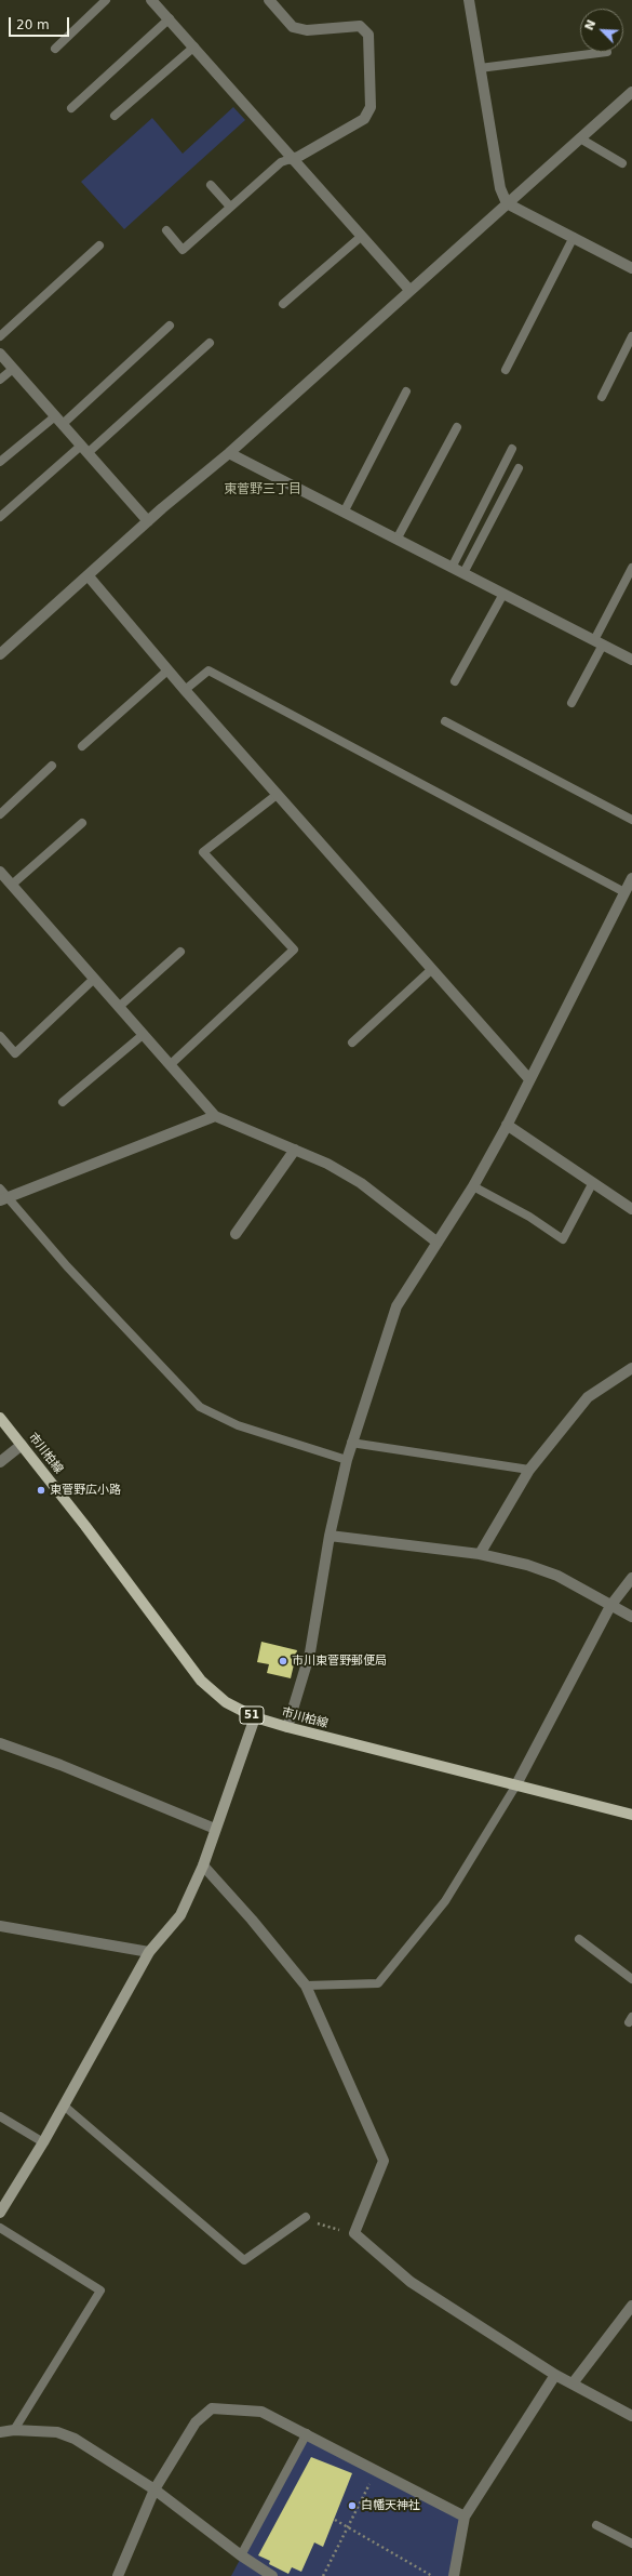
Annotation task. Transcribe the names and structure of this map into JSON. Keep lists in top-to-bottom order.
{
  "streets": {
    "main road": ["市川柏線", "51"]
  },
  "districts": ["東菅野三丁目"],
  "places": ["東菅野広小路", "市川東菅野郵便局", "白幡天神社"],
  "scale_bar": "20 m",
  "north": "top left"
}
